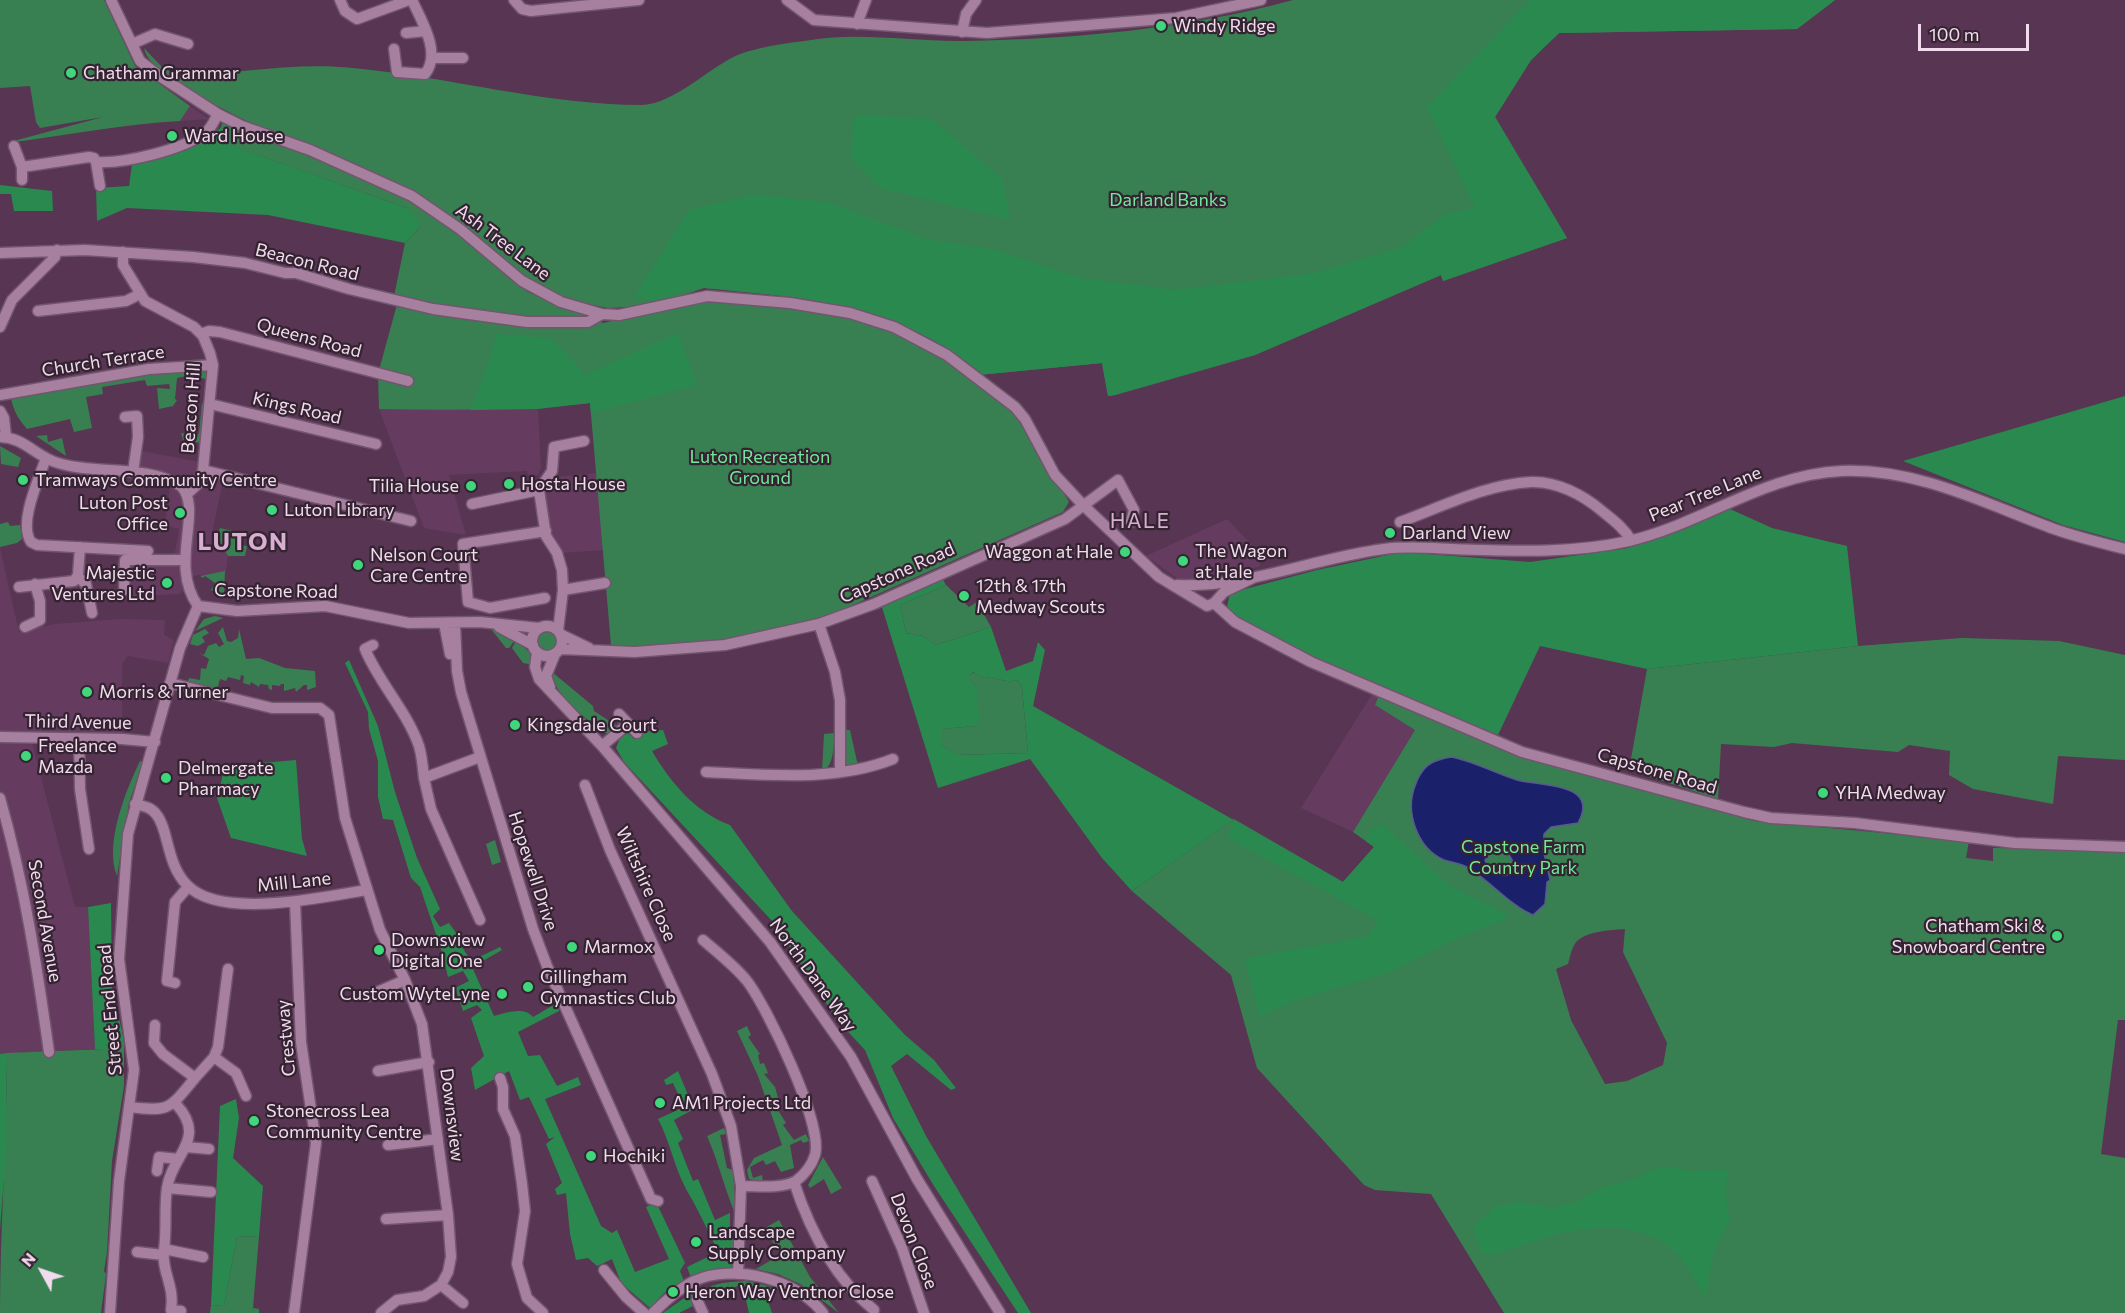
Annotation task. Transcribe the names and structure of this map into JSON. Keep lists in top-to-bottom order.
{
  "streets": {
    "street": [
      "Ash Tree Lane",
      "Beacon Road",
      "Queens Road",
      "Church Terrace",
      "Beacon Hill",
      "Kings Road",
      "Pear Tree Lane",
      "Capstone Road",
      "Third Avenue",
      "Hopewell Drive",
      "Mill Lane",
      "Wiltshire Close",
      "Second Avenue",
      "North Dane Way",
      "Street End Road",
      "Crestway",
      "Downsview",
      "Devon Close"
    ]
  },
  "crossings": [
    ["Ash Tree Lane", "Beacon Road"],
    ["Ash Tree Lane", "Capstone Road"],
    ["Queens Road", "Beacon Hill"],
    ["Church Terrace", "Beacon Hill"],
    ["Beacon Hill", "Kings Road"],
    ["Pear Tree Lane", "Capstone Road"],
    ["Capstone Road", "Hopewell Drive"],
    ["Capstone Road", "North Dane Way"],
    ["Capstone Road", "Street End Road"],
    ["Third Avenue", "Street End Road"],
    ["Mill Lane", "Crestway"],
    ["Mill Lane", "Downsview"],
    ["Street End Road", "Downsview"]
  ],
  "districts": ["HALE", "LUTON"],
  "parks": ["Darland Banks", "Luton Recreation Ground", "Capstone Farm Country Park"],
  "places": [
    "Windy Ridge",
    "Chatham Grammar",
    "Ward House",
    "Tramways Community Centre",
    "Hosta House",
    "Tilia House",
    "Luton Library",
    "Luton Post Office",
    "Darland View",
    "Waggon at Hale",
    "The Wagon at Hale",
    "Nelson Court Care Centre",
    "Majestic Ventures Ltd",
    "12th & 17th Medway Scouts",
    "Morris & Turner",
    "Kingsdale Court",
    "Freelance Mazda",
    "Delmergate Pharmacy",
    "YHA Medway",
    "Chatham Ski & Snowboard Centre",
    "Marmox",
    "Downsview Digital One",
    "Gillingham Gymnastics Club",
    "Custom WyteLyne",
    "AM1 Projects Ltd",
    "Stonecross Lea Community Centre",
    "Hochiki",
    "Landscape Supply Company",
    "Heron Way Ventnor Close"
  ],
  "scale_bar": "100 m",
  "north": "top left"
}
